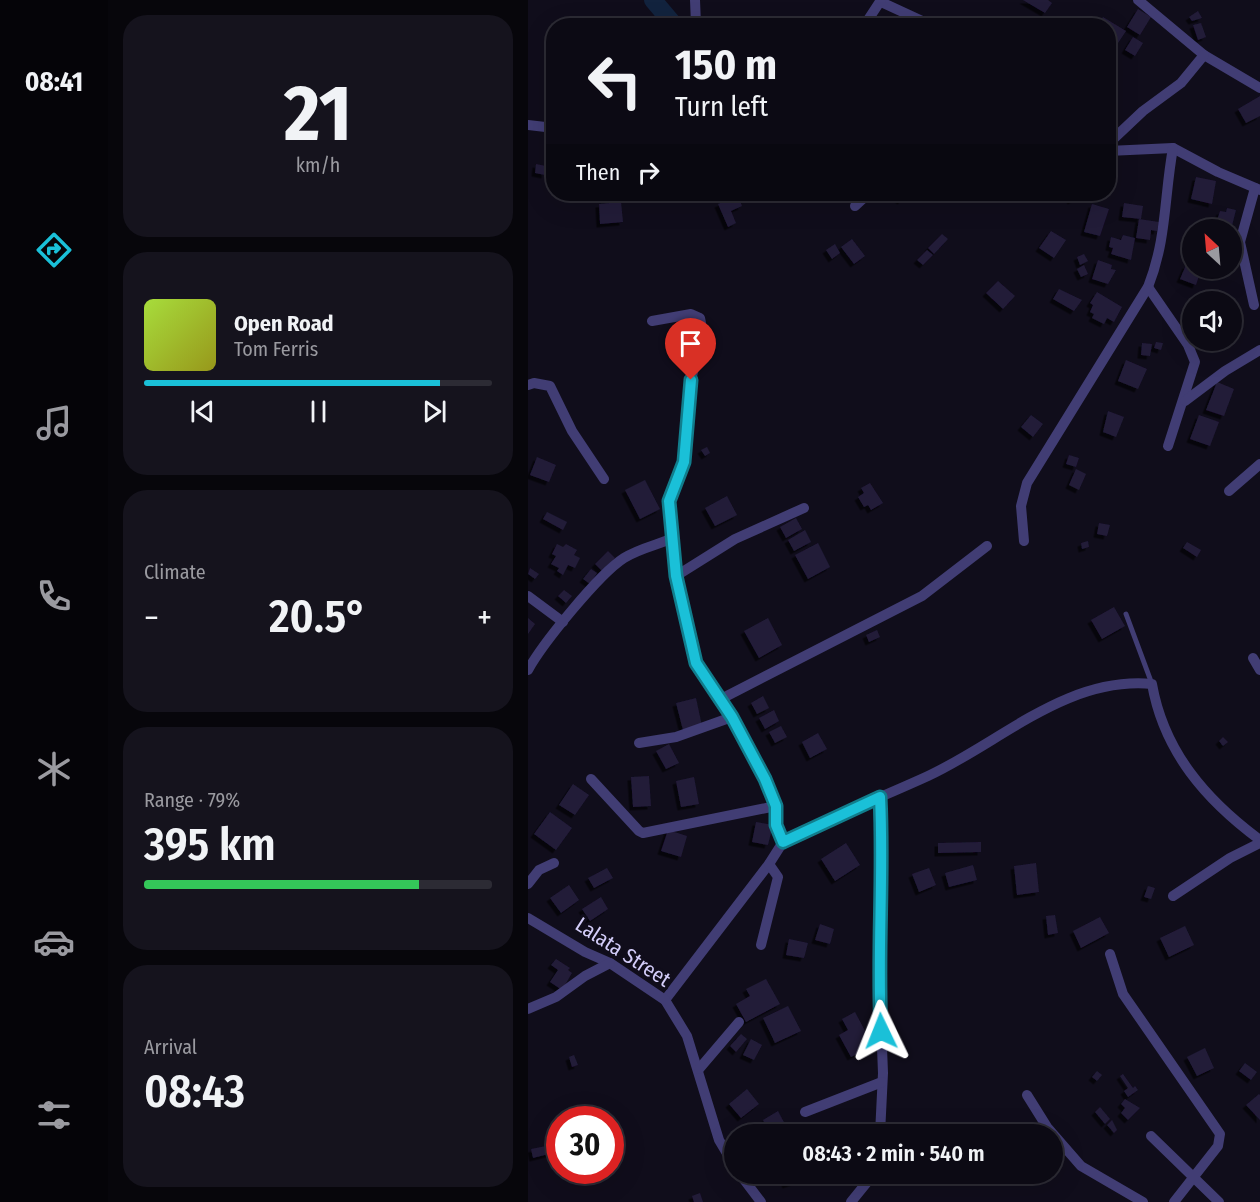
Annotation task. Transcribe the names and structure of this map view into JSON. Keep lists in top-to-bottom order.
{
  "streets": {
    "street": ["Lalata Street"]
  },
  "north": "top left",
  "page": {
    "tabs": "08:41",
    "tile": [
      ["21", "km/h"],
      "Climate",
      ["Range · 79%", "395 km"],
      ["Arrival", "08:43"]
    ],
    "turn": ["150 m", "Turn left"],
    "then": "Then",
    "song": ["Open Road", "Tom Ferris"],
    "heat": ["−", "20.5°", "+"],
    "limit": "30",
    "trip": "08:43 · 2 min · 540 m"
  }
}
